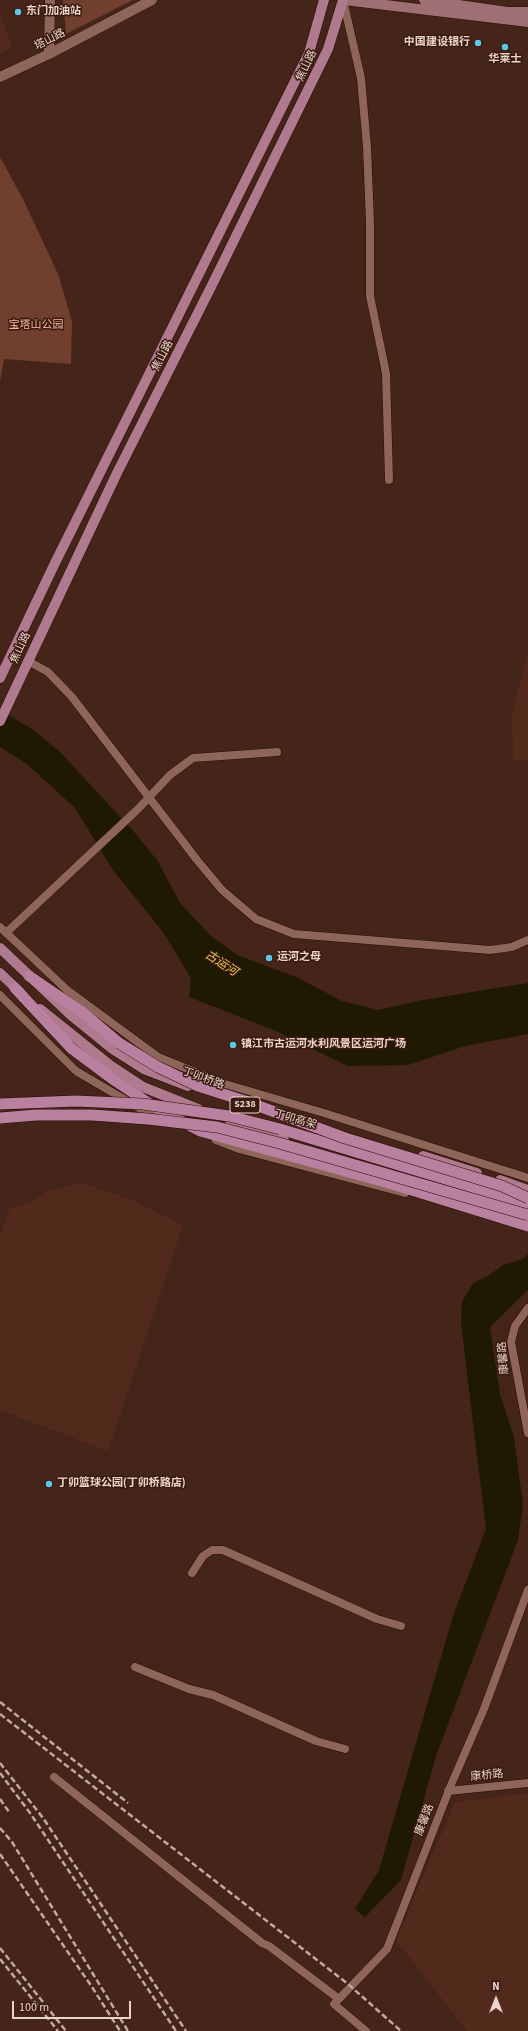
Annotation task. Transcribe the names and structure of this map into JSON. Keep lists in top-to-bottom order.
{
  "streets": {
    "highway": ["丁卯高架"],
    "main road": ["焦山路", "丁卯桥路", "S238"],
    "street": ["塔山路", "康馨路", "康桥路"]
  },
  "crossings": [
    ["康馨路", "康桥路"]
  ],
  "water": ["古运河"],
  "parks": ["宝塔山公园"],
  "places": [
    "东门加油站",
    "中国建设银行",
    "华莱士",
    "运河之母",
    "镇江市古运河水利风景区运河广场",
    "丁卯篮球公园(丁卯桥路店)"
  ],
  "scale_bar": "100 m",
  "north": "top"
}
